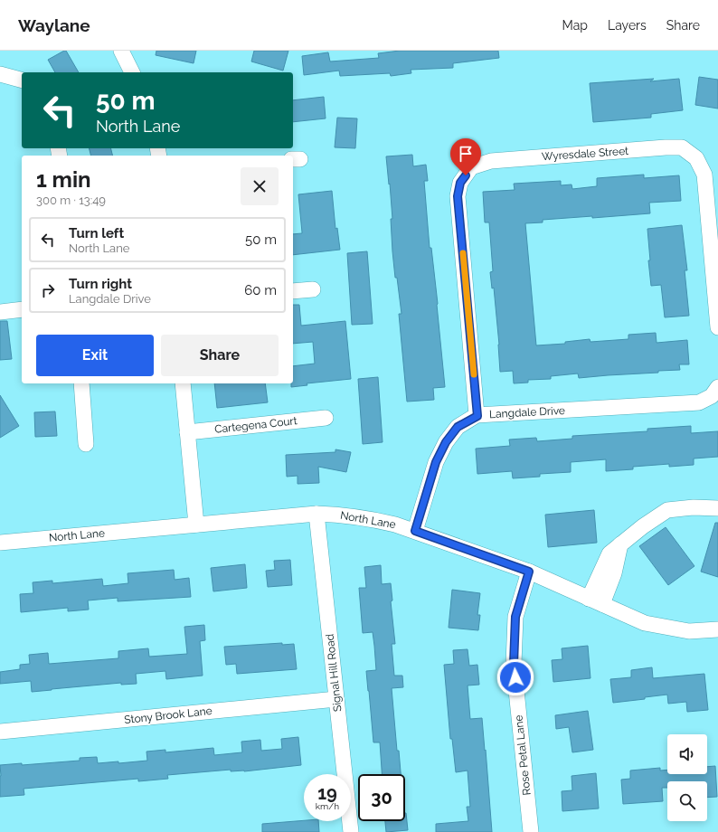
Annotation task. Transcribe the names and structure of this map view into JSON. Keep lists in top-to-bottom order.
{
  "streets": {
    "street": [
      "Wyresdale Street",
      "Langdale Drive",
      "Cartegena Court",
      "North Lane",
      "Signal Hill Road",
      "Stony Brook Lane",
      "Rose Petal Lane"
    ]
  },
  "crossings": [
    ["Wyresdale Street", "Langdale Drive"],
    ["Langdale Drive", "North Lane"],
    ["North Lane", "Signal Hill Road"],
    ["North Lane", "Rose Petal Lane"],
    ["Signal Hill Road", "Stony Brook Lane"]
  ],
  "page": {
    "header": "Waylane",
    "nav": ["Map", "Layers", "Share"],
    "turn": ["50 m", "North Lane"],
    "heading": ["1 min", "300 m · 13:49"],
    "list": [
      {
        "name": "Turn left",
        "note": "North Lane",
        "value": "50 m"
      },
      {
        "name": "Turn right",
        "note": "Langdale Drive",
        "value": "60 m"
      }
    ],
    "buttons": ["Exit", "Share"],
    "speed": "19 km/h",
    "limit": "30"
  }
}
